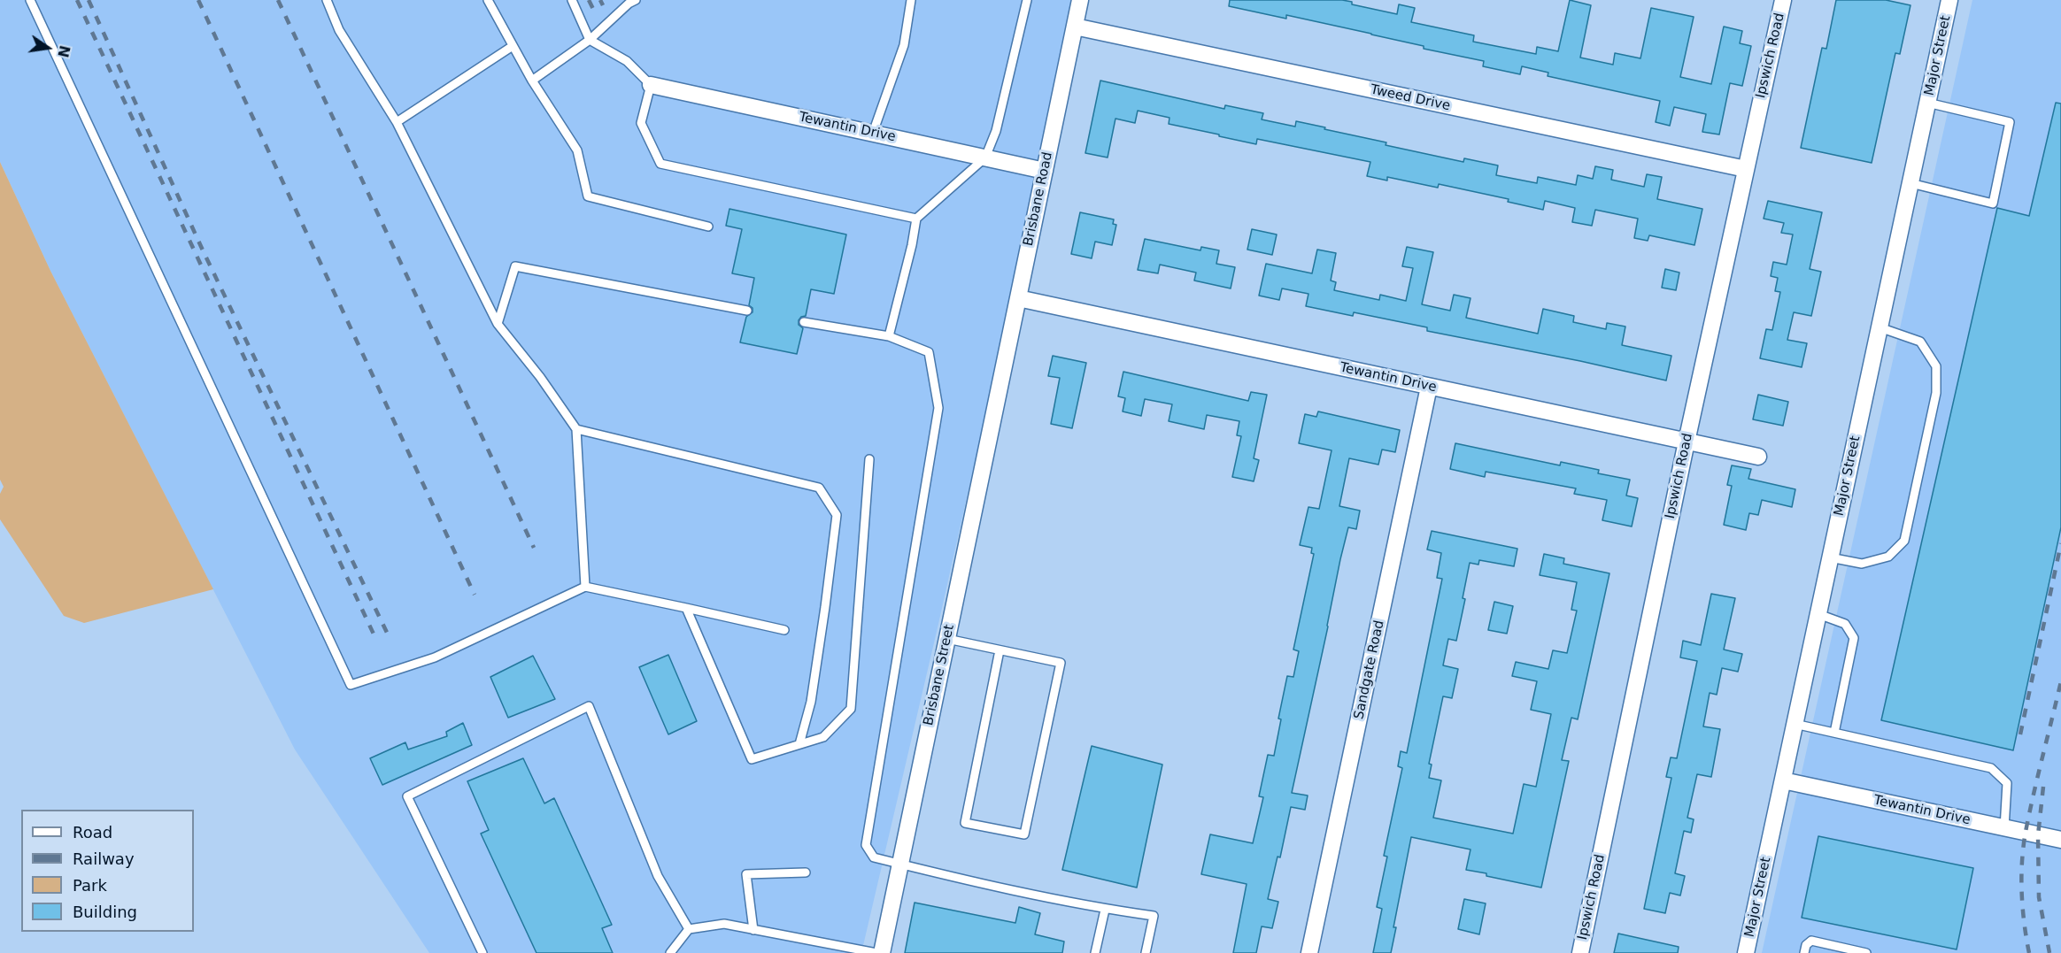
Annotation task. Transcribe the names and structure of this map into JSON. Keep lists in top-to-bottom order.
{
  "streets": {
    "street": [
      "Ipswich Road",
      "Major Street",
      "Tweed Drive",
      "Tewantin Drive",
      "Brisbane Road",
      "Sandgate Road",
      "Brisbane Street"
    ]
  },
  "crossings": [
    ["Ipswich Road", "Tweed Drive"],
    ["Ipswich Road", "Tewantin Drive"],
    ["Major Street", "Tewantin Drive"],
    ["Tweed Drive", "Brisbane Road"],
    ["Tewantin Drive", "Brisbane Road"],
    ["Tewantin Drive", "Sandgate Road"],
    ["Brisbane Road", "Brisbane Street"]
  ],
  "legend": [
    "Road",
    "Railway",
    "Park",
    "Building"
  ],
  "north": "right"
}
